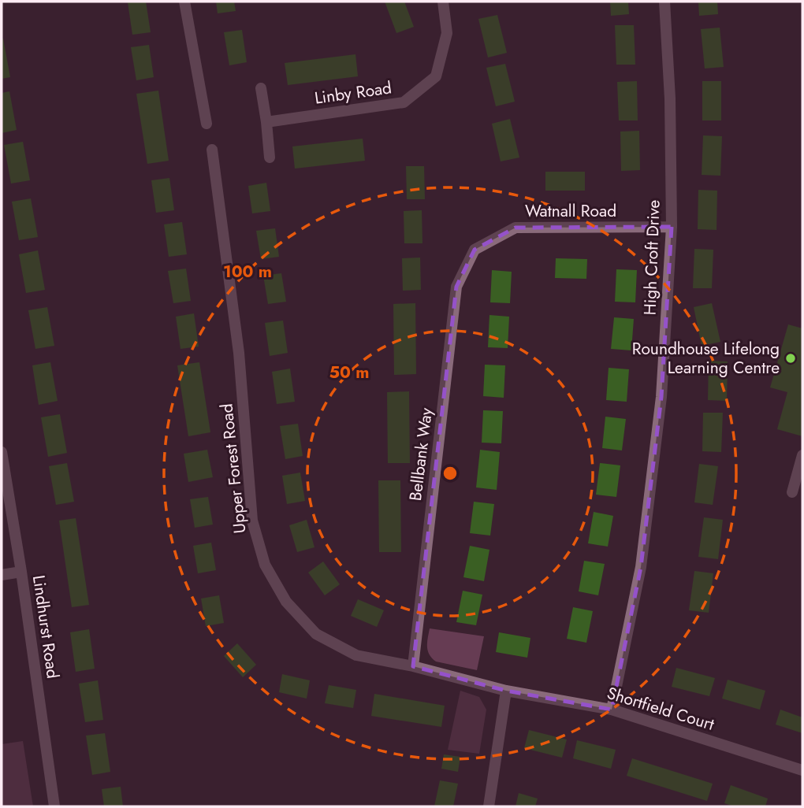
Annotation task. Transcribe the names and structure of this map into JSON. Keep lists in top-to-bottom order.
{
  "streets": {
    "street": [
      "Linby Road",
      "Watnall Road",
      "High Croft Drive",
      "Bellbank Way",
      "Upper Forest Road",
      "Lindhurst Road",
      "Shortfield Court"
    ]
  },
  "crossings": [
    ["Watnall Road", "High Croft Drive"],
    ["Watnall Road", "Bellbank Way"],
    ["High Croft Drive", "Shortfield Court"],
    ["Bellbank Way", "Upper Forest Road"],
    ["Upper Forest Road", "Shortfield Court"]
  ],
  "places": ["Roundhouse Lifelong Learning Centre"],
  "rings": ["100 m", "50 m"]
}
